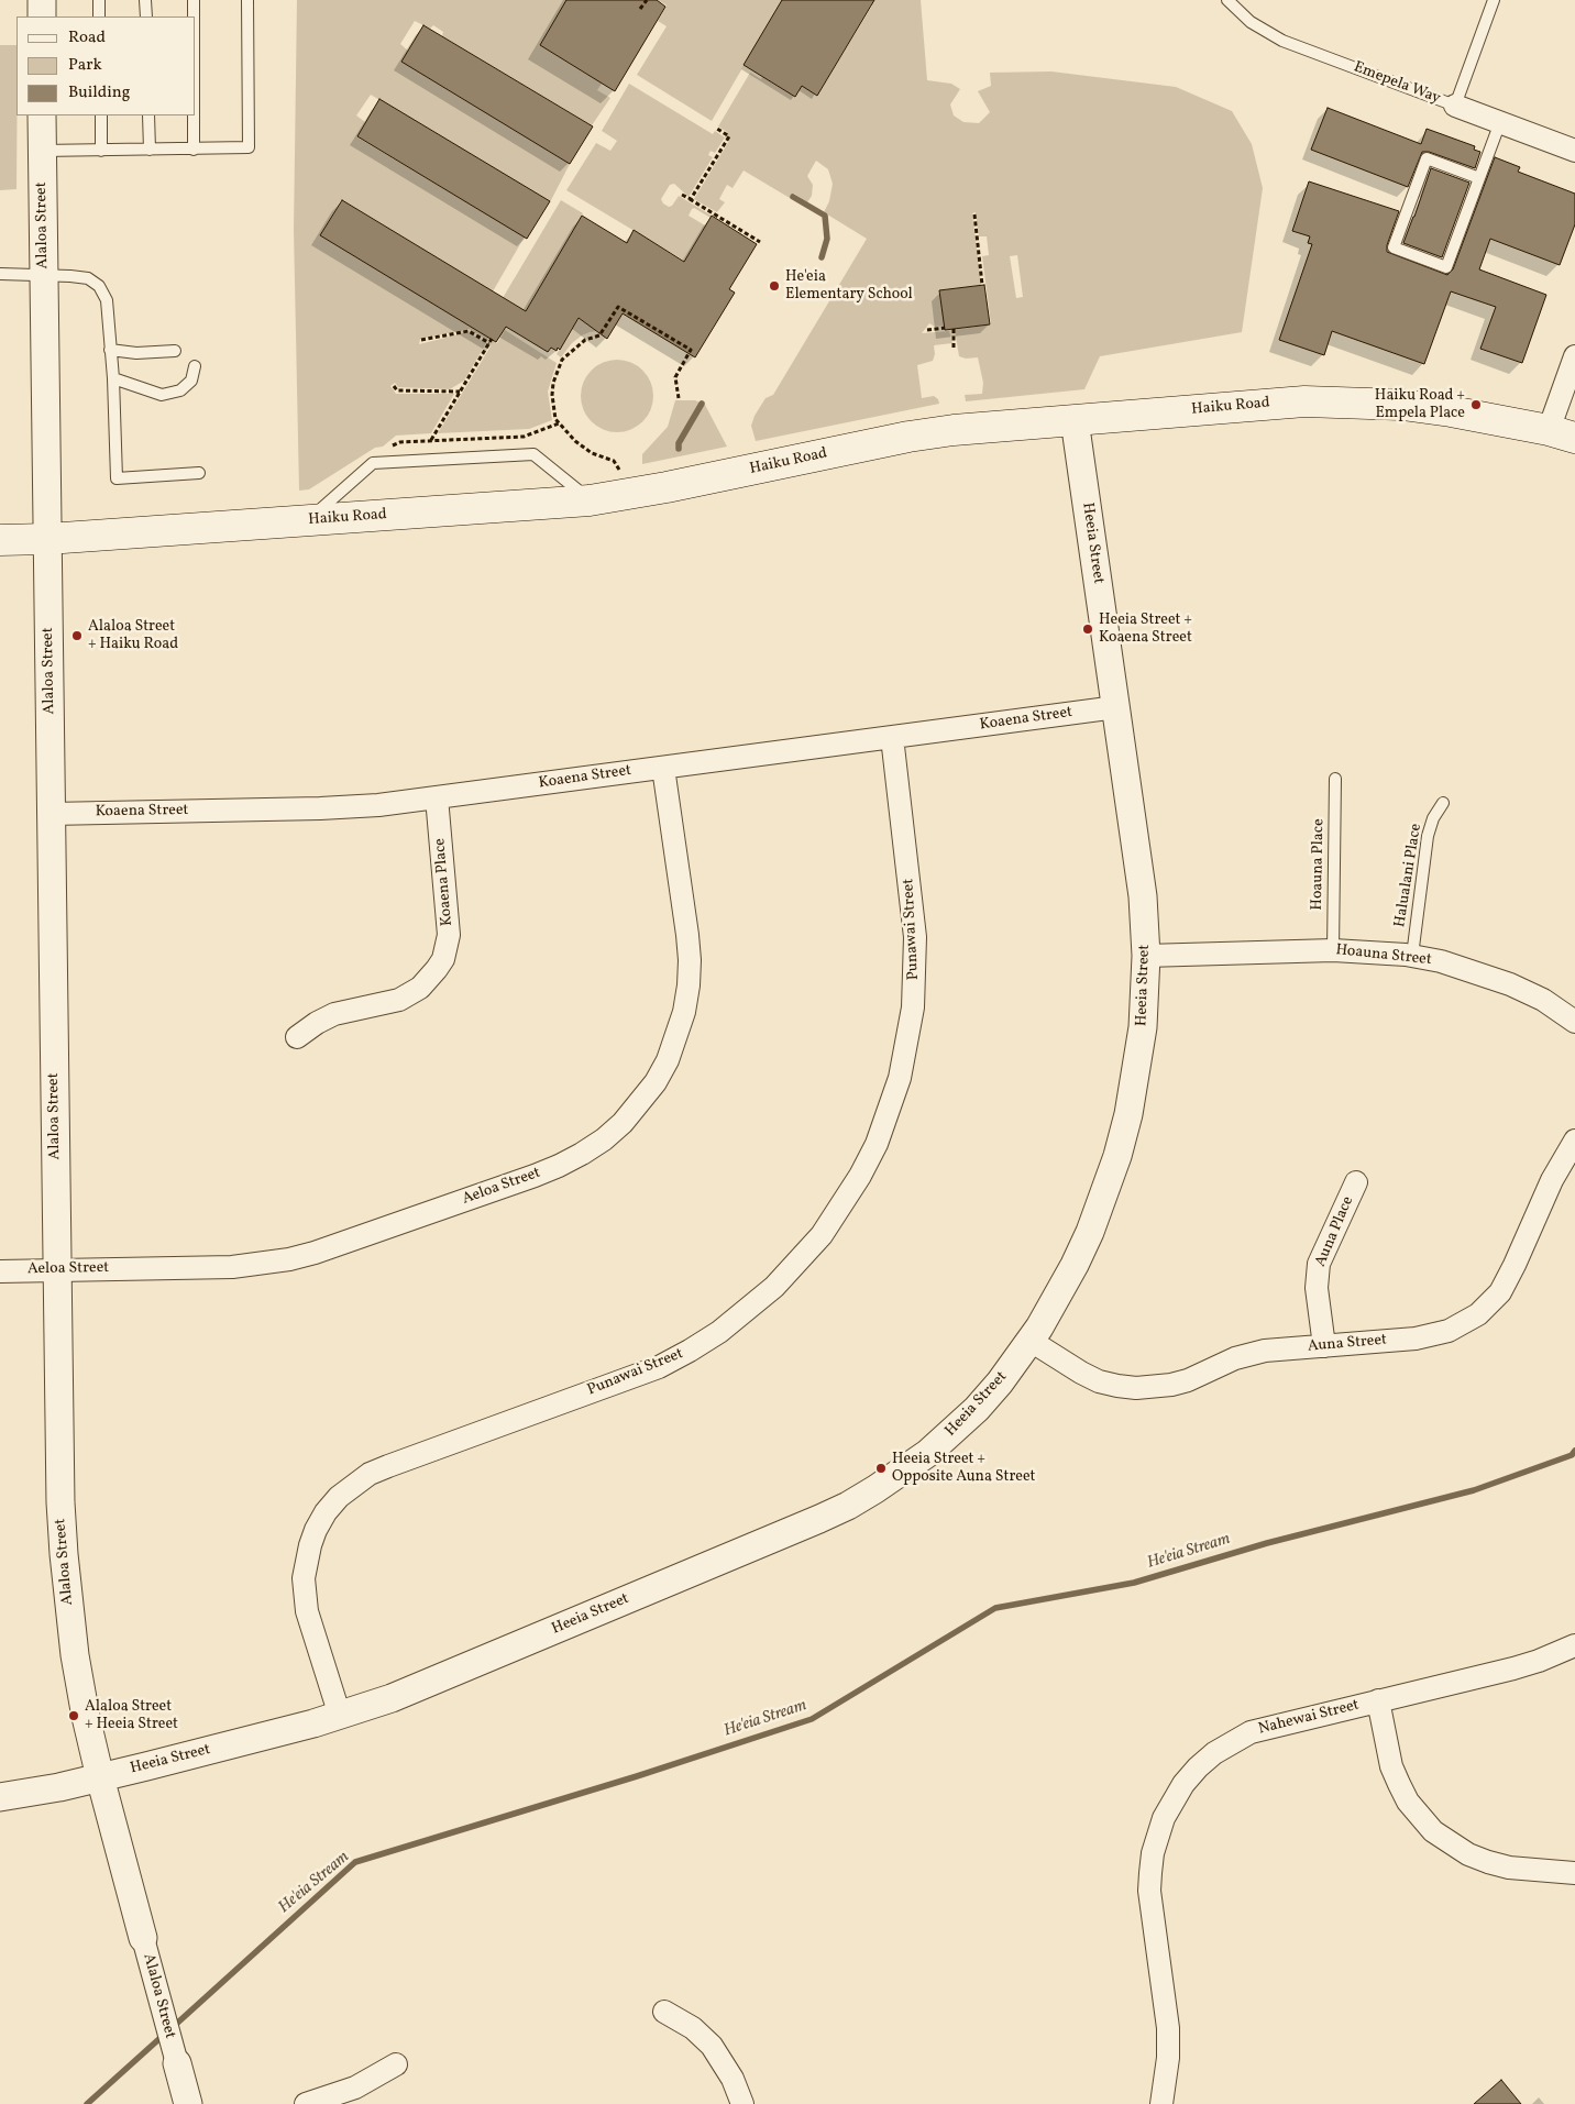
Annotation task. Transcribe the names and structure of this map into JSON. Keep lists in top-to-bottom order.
{
  "streets": {
    "main road": ["Haiku Road"],
    "street": [
      "Emepela Way",
      "Alaloa Street",
      "Heeia Street",
      "Koaena Street",
      "Koaena Place",
      "Punawai Street",
      "Hoauna Street",
      "Aeloa Street",
      "Auna Place",
      "Auna Street",
      "Nahewai Street"
    ],
    "lane": ["Hoauna Place", "Halualani Place"]
  },
  "crossings": [
    ["Alaloa Street", "Haiku Road"],
    ["Alaloa Street", "Heeia Street"],
    ["Alaloa Street", "Koaena Street"],
    ["Alaloa Street", "Aeloa Street"],
    ["Haiku Road", "Heeia Street"],
    ["Heeia Street", "Koaena Street"],
    ["Heeia Street", "Punawai Street"],
    ["Heeia Street", "Hoauna Street"],
    ["Heeia Street", "Auna Street"],
    ["Koaena Street", "Koaena Place"],
    ["Koaena Street", "Punawai Street"],
    ["Koaena Street", "Aeloa Street"],
    ["Hoauna Place", "Hoauna Street"],
    ["Halualani Place", "Hoauna Street"],
    ["Auna Place", "Auna Street"]
  ],
  "water": ["He'eia Stream"],
  "places": [
    "He'eia Elementary School",
    "Haiku Road + Empela Place",
    "Heeia Street + Koaena Street",
    "Alaloa Street + Haiku Road",
    "Heeia Street + Opposite Auna Street",
    "Alaloa Street + Heeia Street"
  ],
  "legend": ["Road", "Park", "Building"]
}
